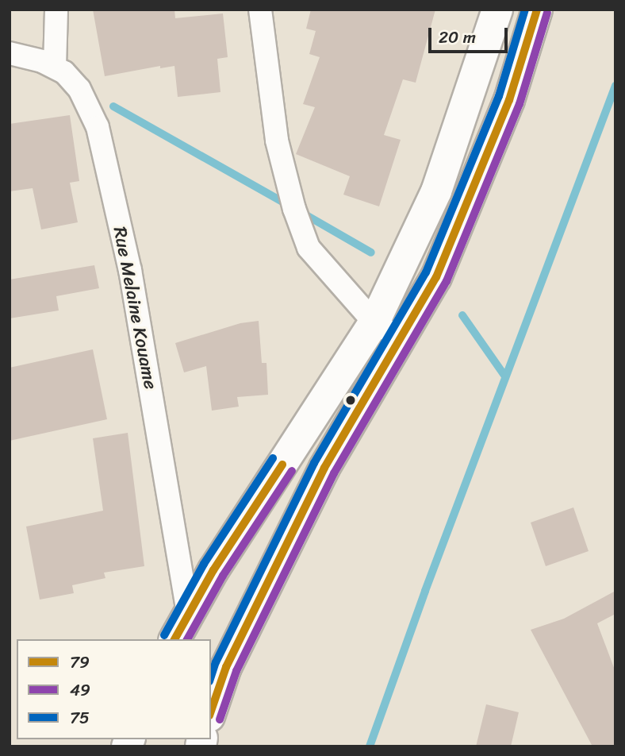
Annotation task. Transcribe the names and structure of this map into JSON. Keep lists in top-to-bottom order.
{
  "streets": {
    "street": ["Rue Melaine Kouame"]
  },
  "lines": ["transit line 79", "transit line 75", "transit line 49"],
  "legend": ["79", "49", "75"],
  "scale_bar": "20 m"
}
